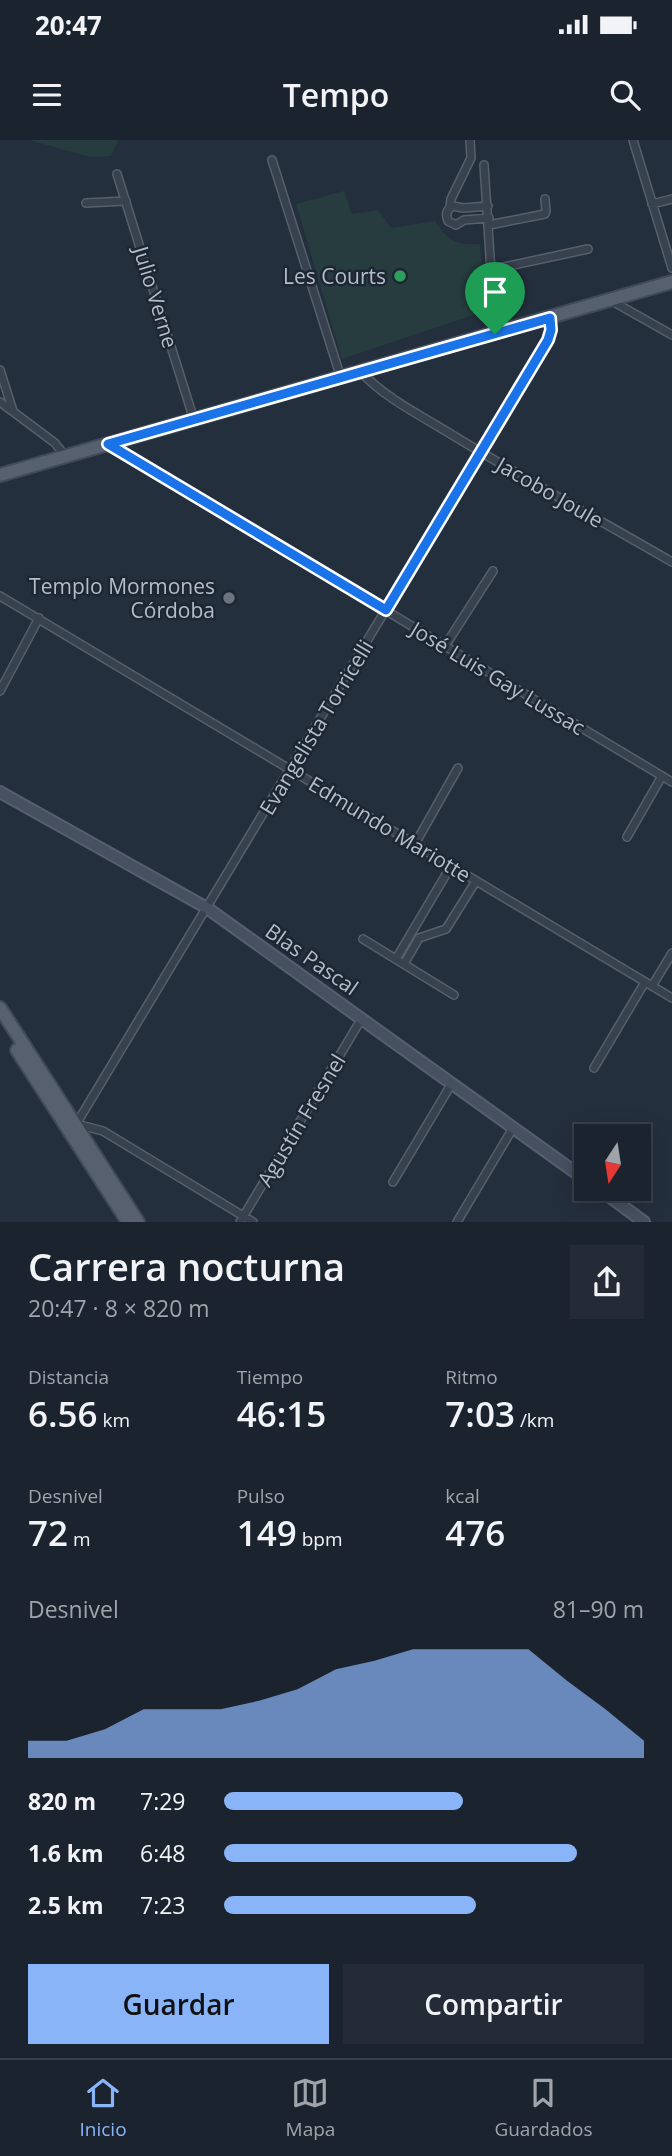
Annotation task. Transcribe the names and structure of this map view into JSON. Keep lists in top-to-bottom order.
{
  "streets": {
    "main road": ["Blas Pascal"],
    "street": [
      "Julio Verne",
      "Jacobo Joule",
      "José Luis Gay Lussac",
      "Evangelista Torricelli",
      "Edmundo Mariotte",
      "Agustín Fresnel"
    ]
  },
  "crossings": [
    ["Jacobo Joule", "Evangelista Torricelli"],
    ["José Luis Gay Lussac", "Evangelista Torricelli"],
    ["Evangelista Torricelli", "Edmundo Mariotte"],
    ["Evangelista Torricelli", "Blas Pascal"],
    ["Blas Pascal", "Agustín Fresnel"]
  ],
  "places": ["Les Courts", "Templo Mormones Córdoba"],
  "north": "bottom",
  "page": {
    "status": "20:47",
    "header": "Tempo",
    "heading": ["Carrera nocturna", "20:47 · 8 × 820 m"],
    "stats": [
      ["Distancia", "6.56 km"],
      ["Tiempo", "46:15"],
      ["Ritmo", "7:03 /km"],
      ["Desnivel", "72 m"],
      ["Pulso", "149 bpm"],
      ["kcal", "476"]
    ],
    "chart": ["Desnivel", "81–90 m"],
    "list": [
      {
        "name": "820 m",
        "note": "7:29"
      },
      {
        "name": "1.6 km",
        "note": "6:48"
      },
      {
        "name": "2.5 km",
        "note": "7:23"
      }
    ],
    "buttons": ["Guardar", "Compartir"],
    "tabs": ["Inicio", "Mapa", "Guardados"]
  }
}
